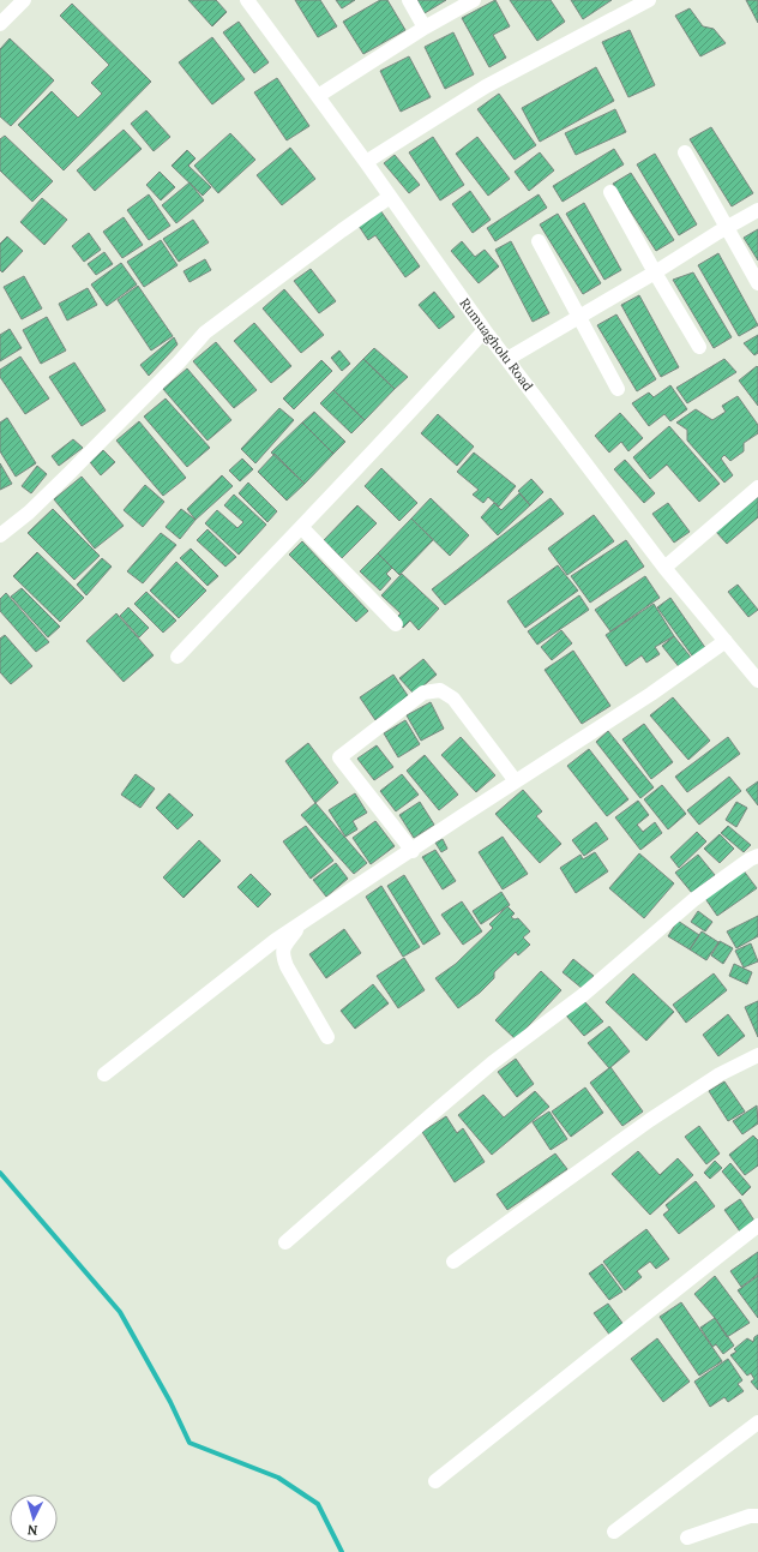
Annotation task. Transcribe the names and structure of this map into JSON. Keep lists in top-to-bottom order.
{
  "streets": {
    "street": ["Rumuagholu Road"]
  },
  "north": "bottom"
}
